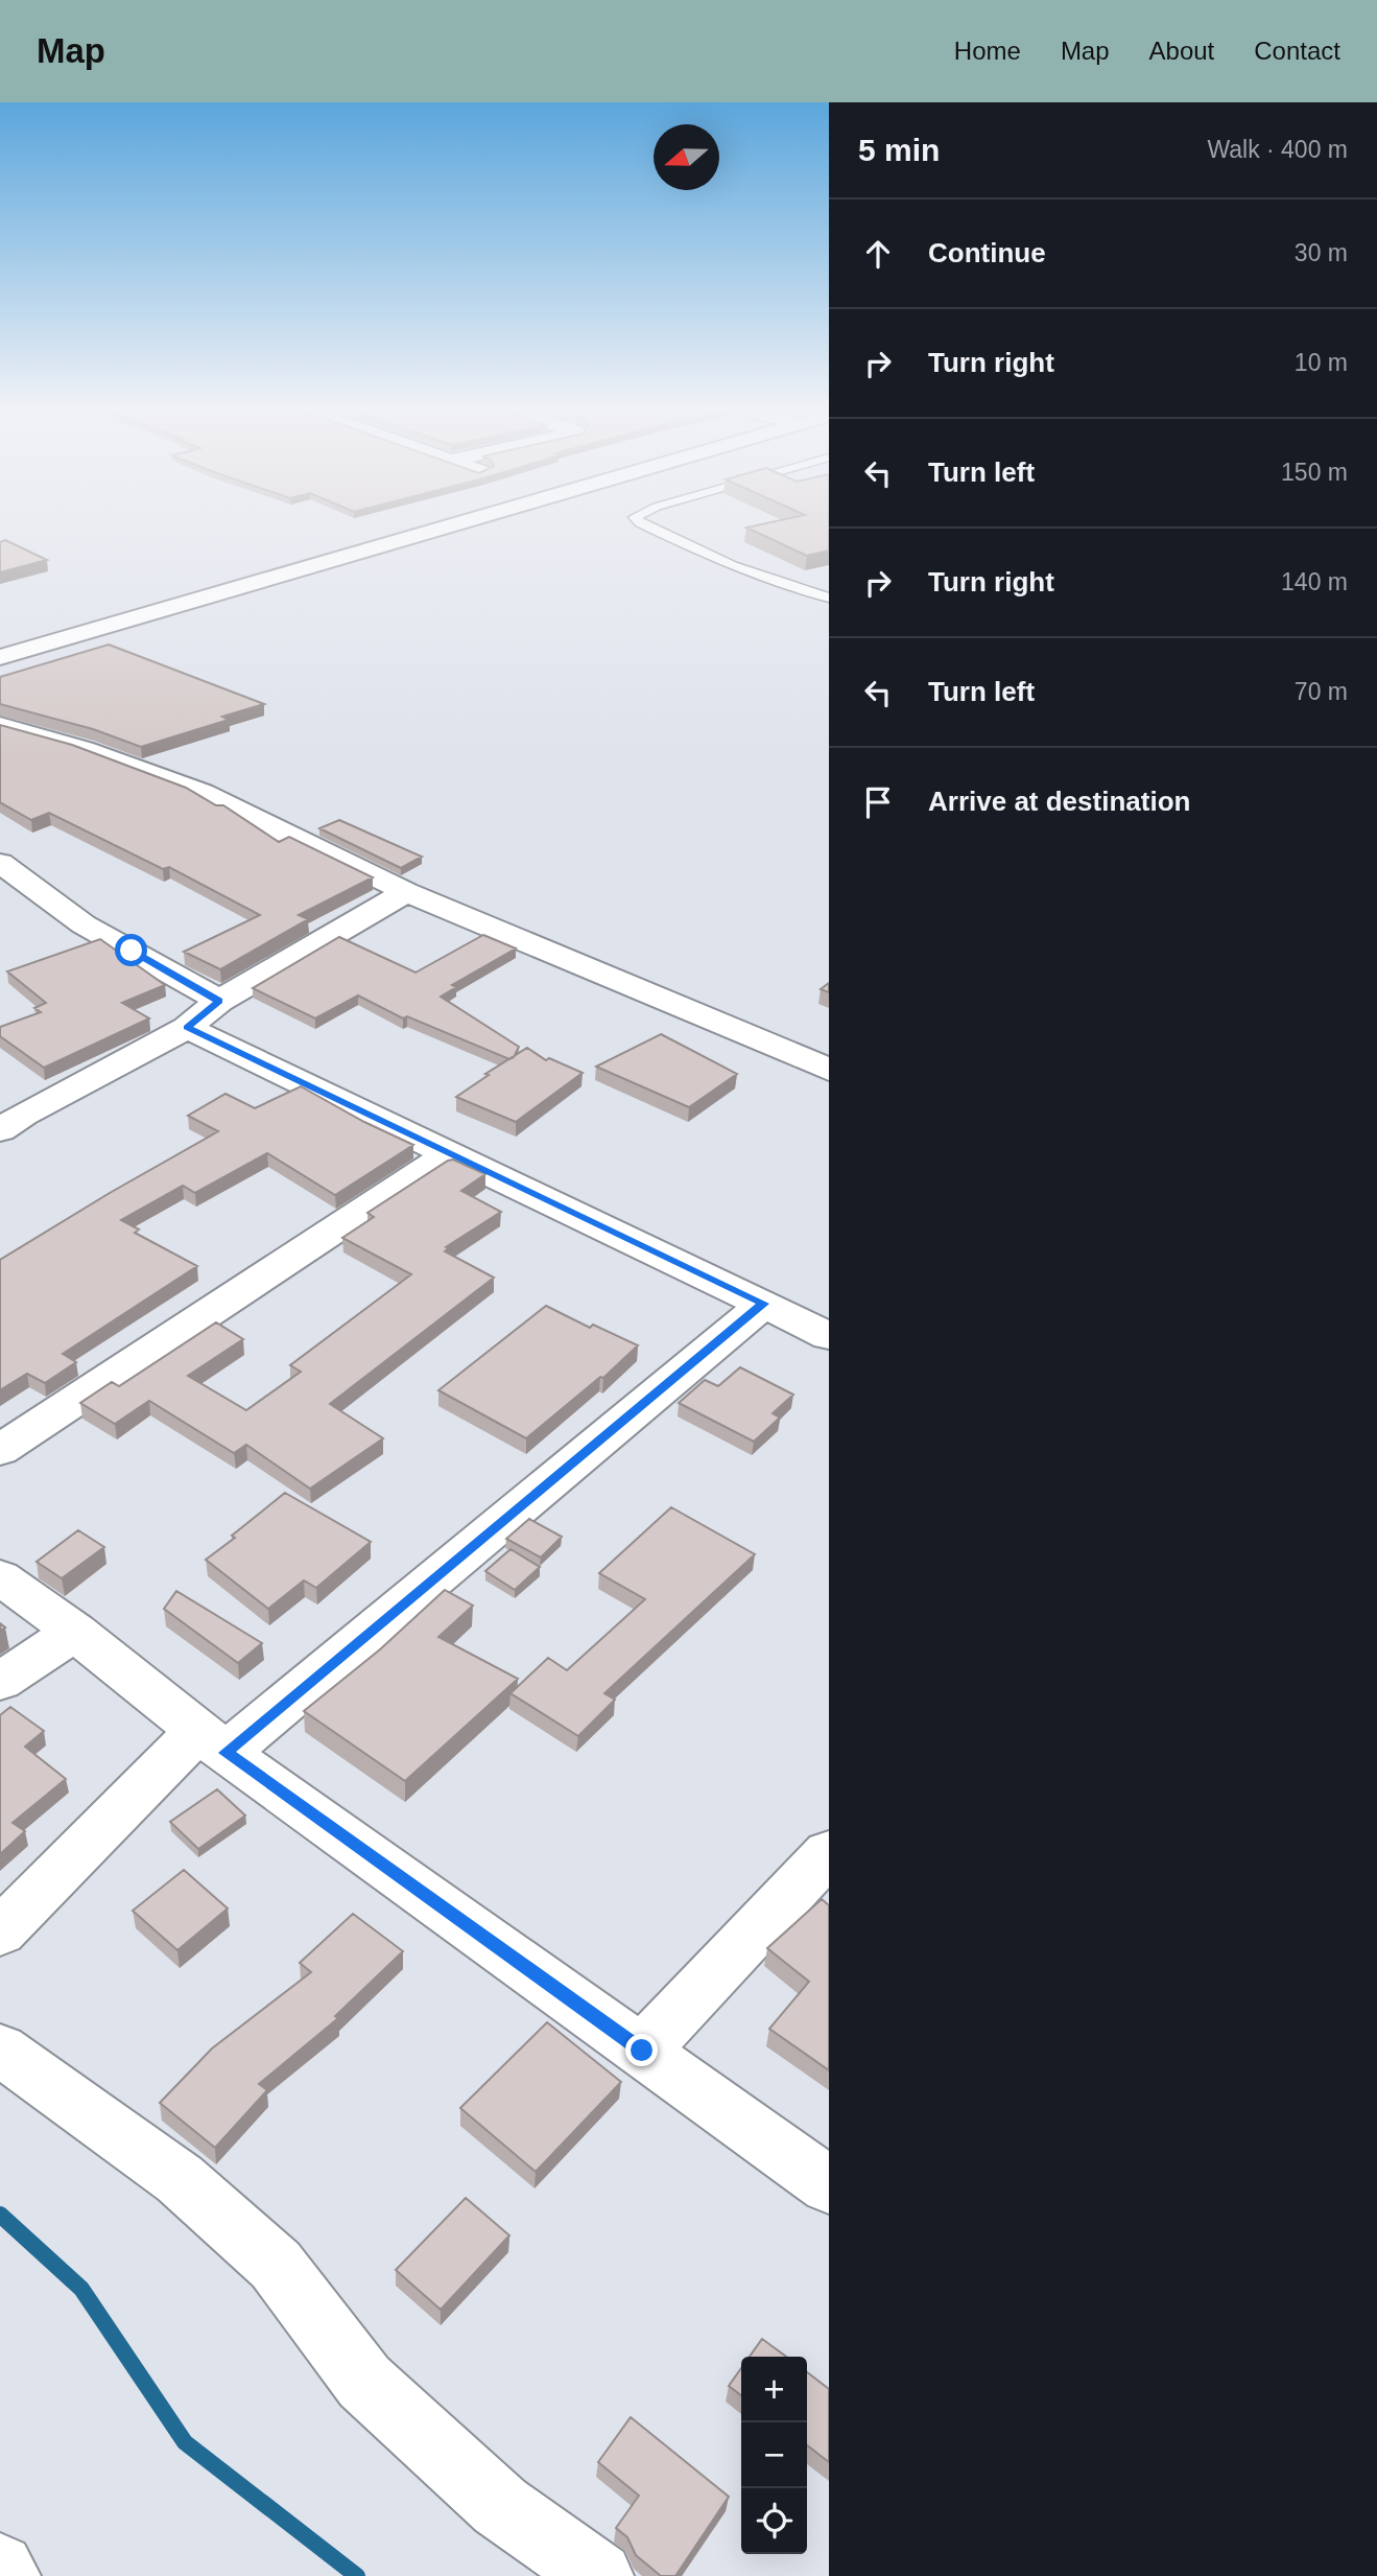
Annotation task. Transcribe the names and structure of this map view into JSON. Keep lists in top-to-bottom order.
{
  "north": "left",
  "page": {
    "header": "Map",
    "nav": [
      "Home",
      "Map",
      "About",
      "Contact"
    ],
    "heading": ["5 min", "Walk · 400 m"],
    "list": [
      ["Continue", "30 m"],
      ["Turn right", "10 m"],
      ["Turn left", "150 m"],
      ["Turn right", "140 m"],
      ["Turn left", "70 m"],
      "Arrive at destination"
    ],
    "map_buttons": ["+", "−"]
  }
}
